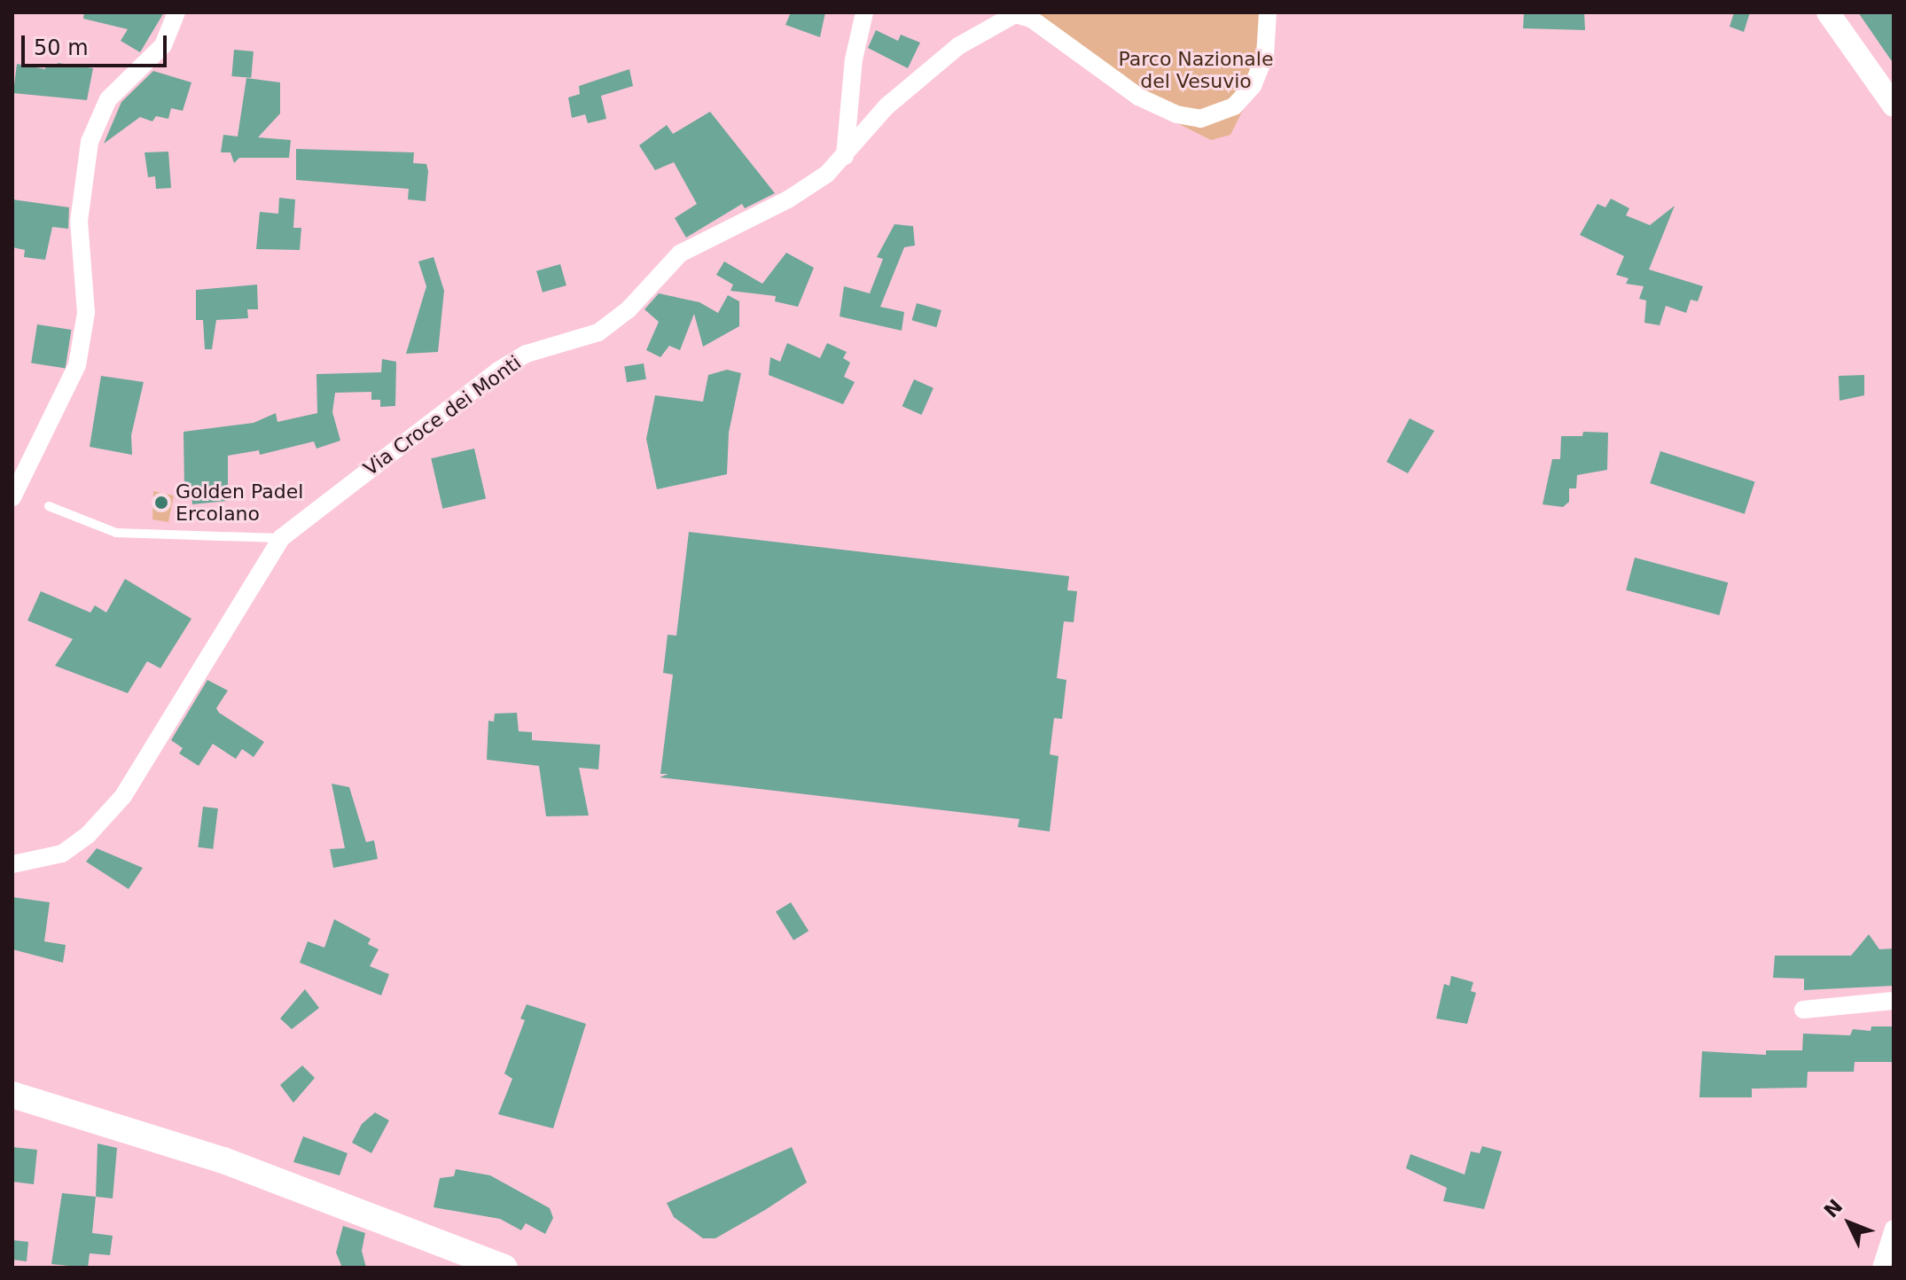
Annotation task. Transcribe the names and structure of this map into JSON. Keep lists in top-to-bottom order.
{
  "streets": {
    "street": ["Via Croce dei Monti"]
  },
  "parks": ["Parco Nazionale del Vesuvio"],
  "places": ["Golden Padel Ercolano"],
  "scale_bar": "50 m",
  "north": "top left"
}
